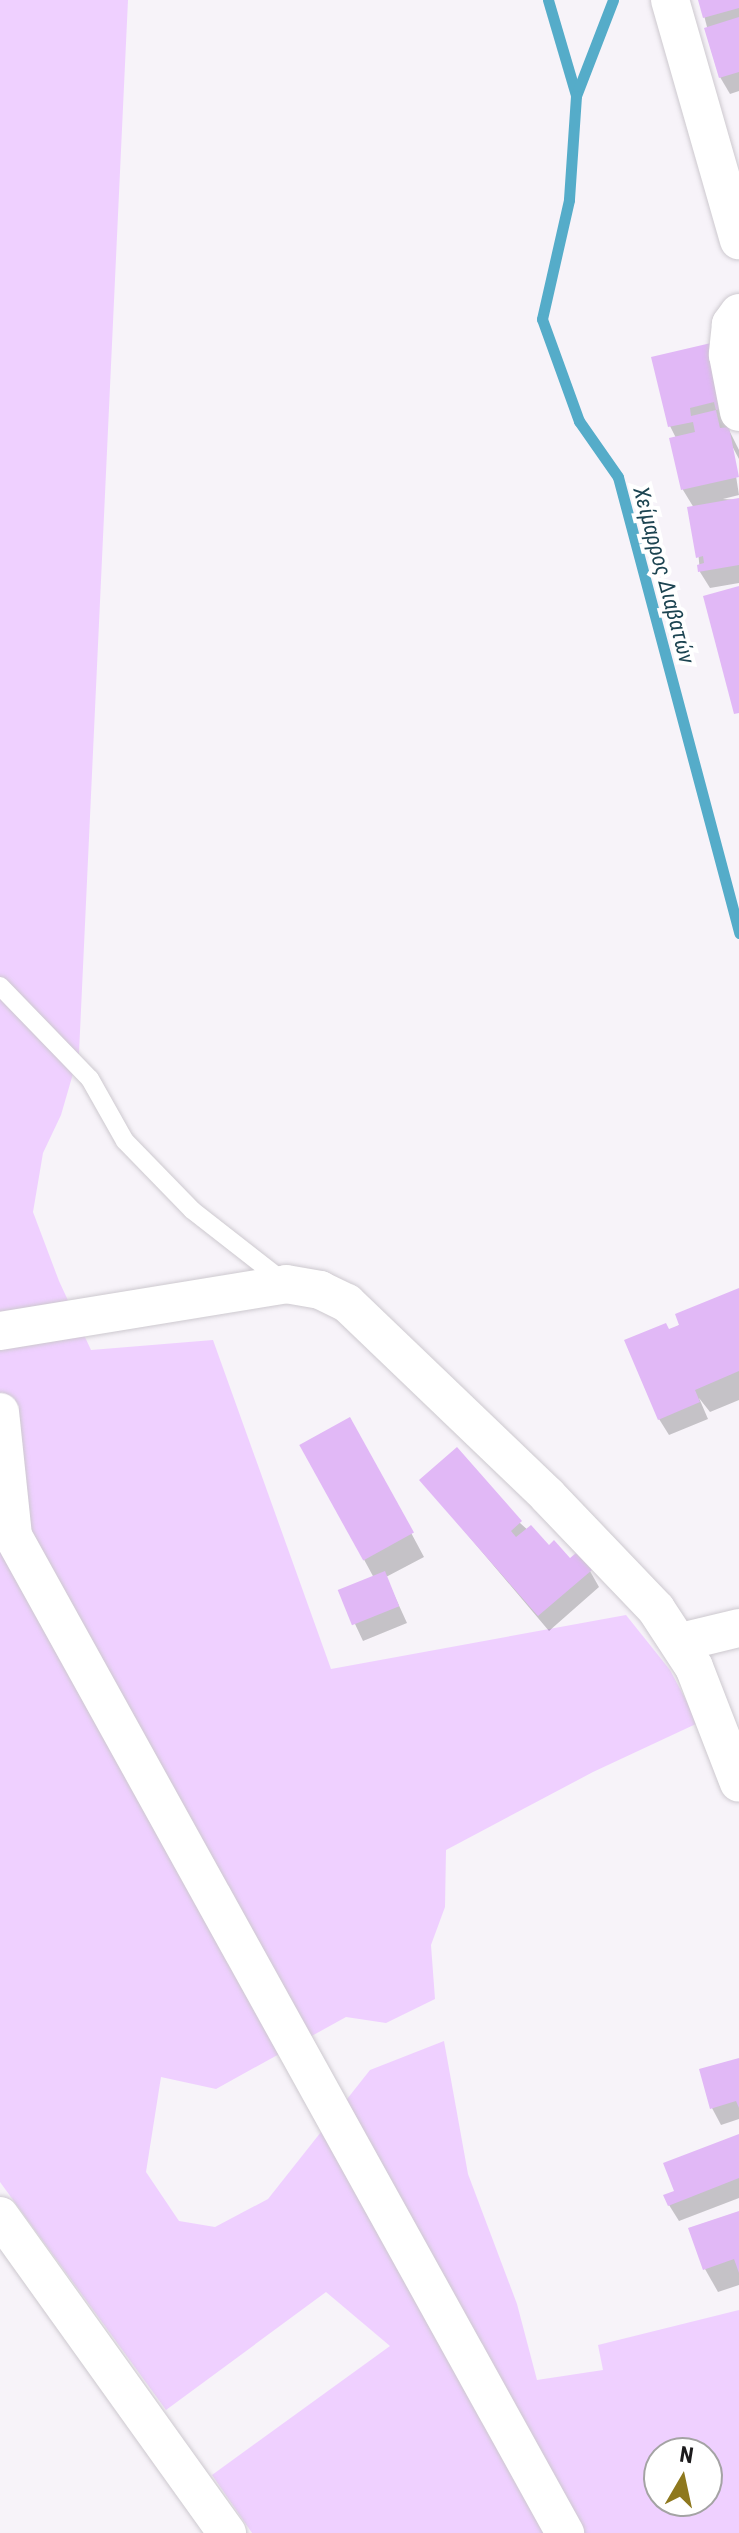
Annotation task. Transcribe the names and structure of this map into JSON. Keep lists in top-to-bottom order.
{
  "water": ["Χείμαρρος Διαβατών"],
  "north": "top"
}
